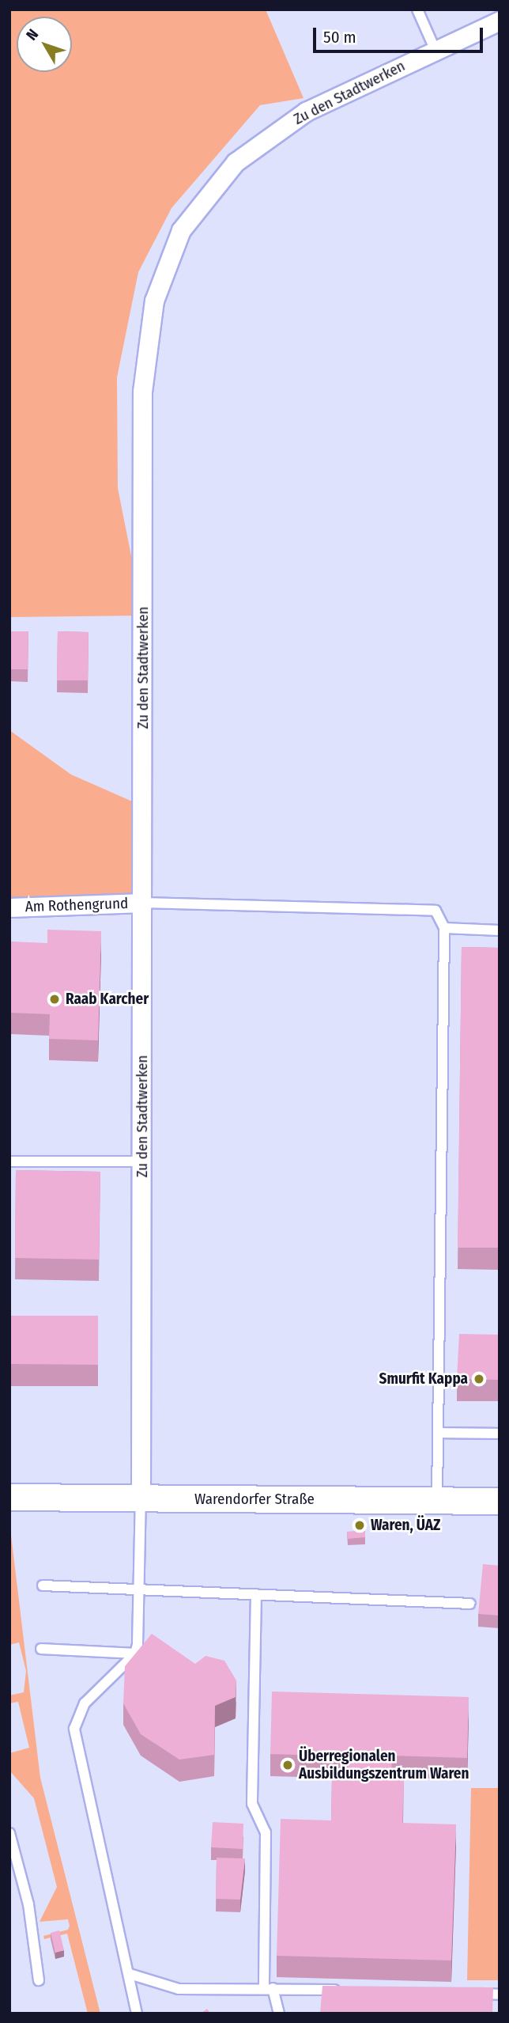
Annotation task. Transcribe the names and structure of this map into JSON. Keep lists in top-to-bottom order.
{
  "streets": {
    "main road": ["Warendorfer Straße"],
    "street": ["Zu den Stadtwerken", "Am Rothengrund"]
  },
  "crossings": [
    ["Zu den Stadtwerken", "Am Rothengrund"],
    ["Zu den Stadtwerken", "Warendorfer Straße"]
  ],
  "places": [
    "Raab Karcher",
    "Smurfit Kappa",
    "Waren, ÜAZ",
    "Überregionalen Ausbildungszentrum Waren"
  ],
  "scale_bar": "50 m",
  "north": "top left"
}
